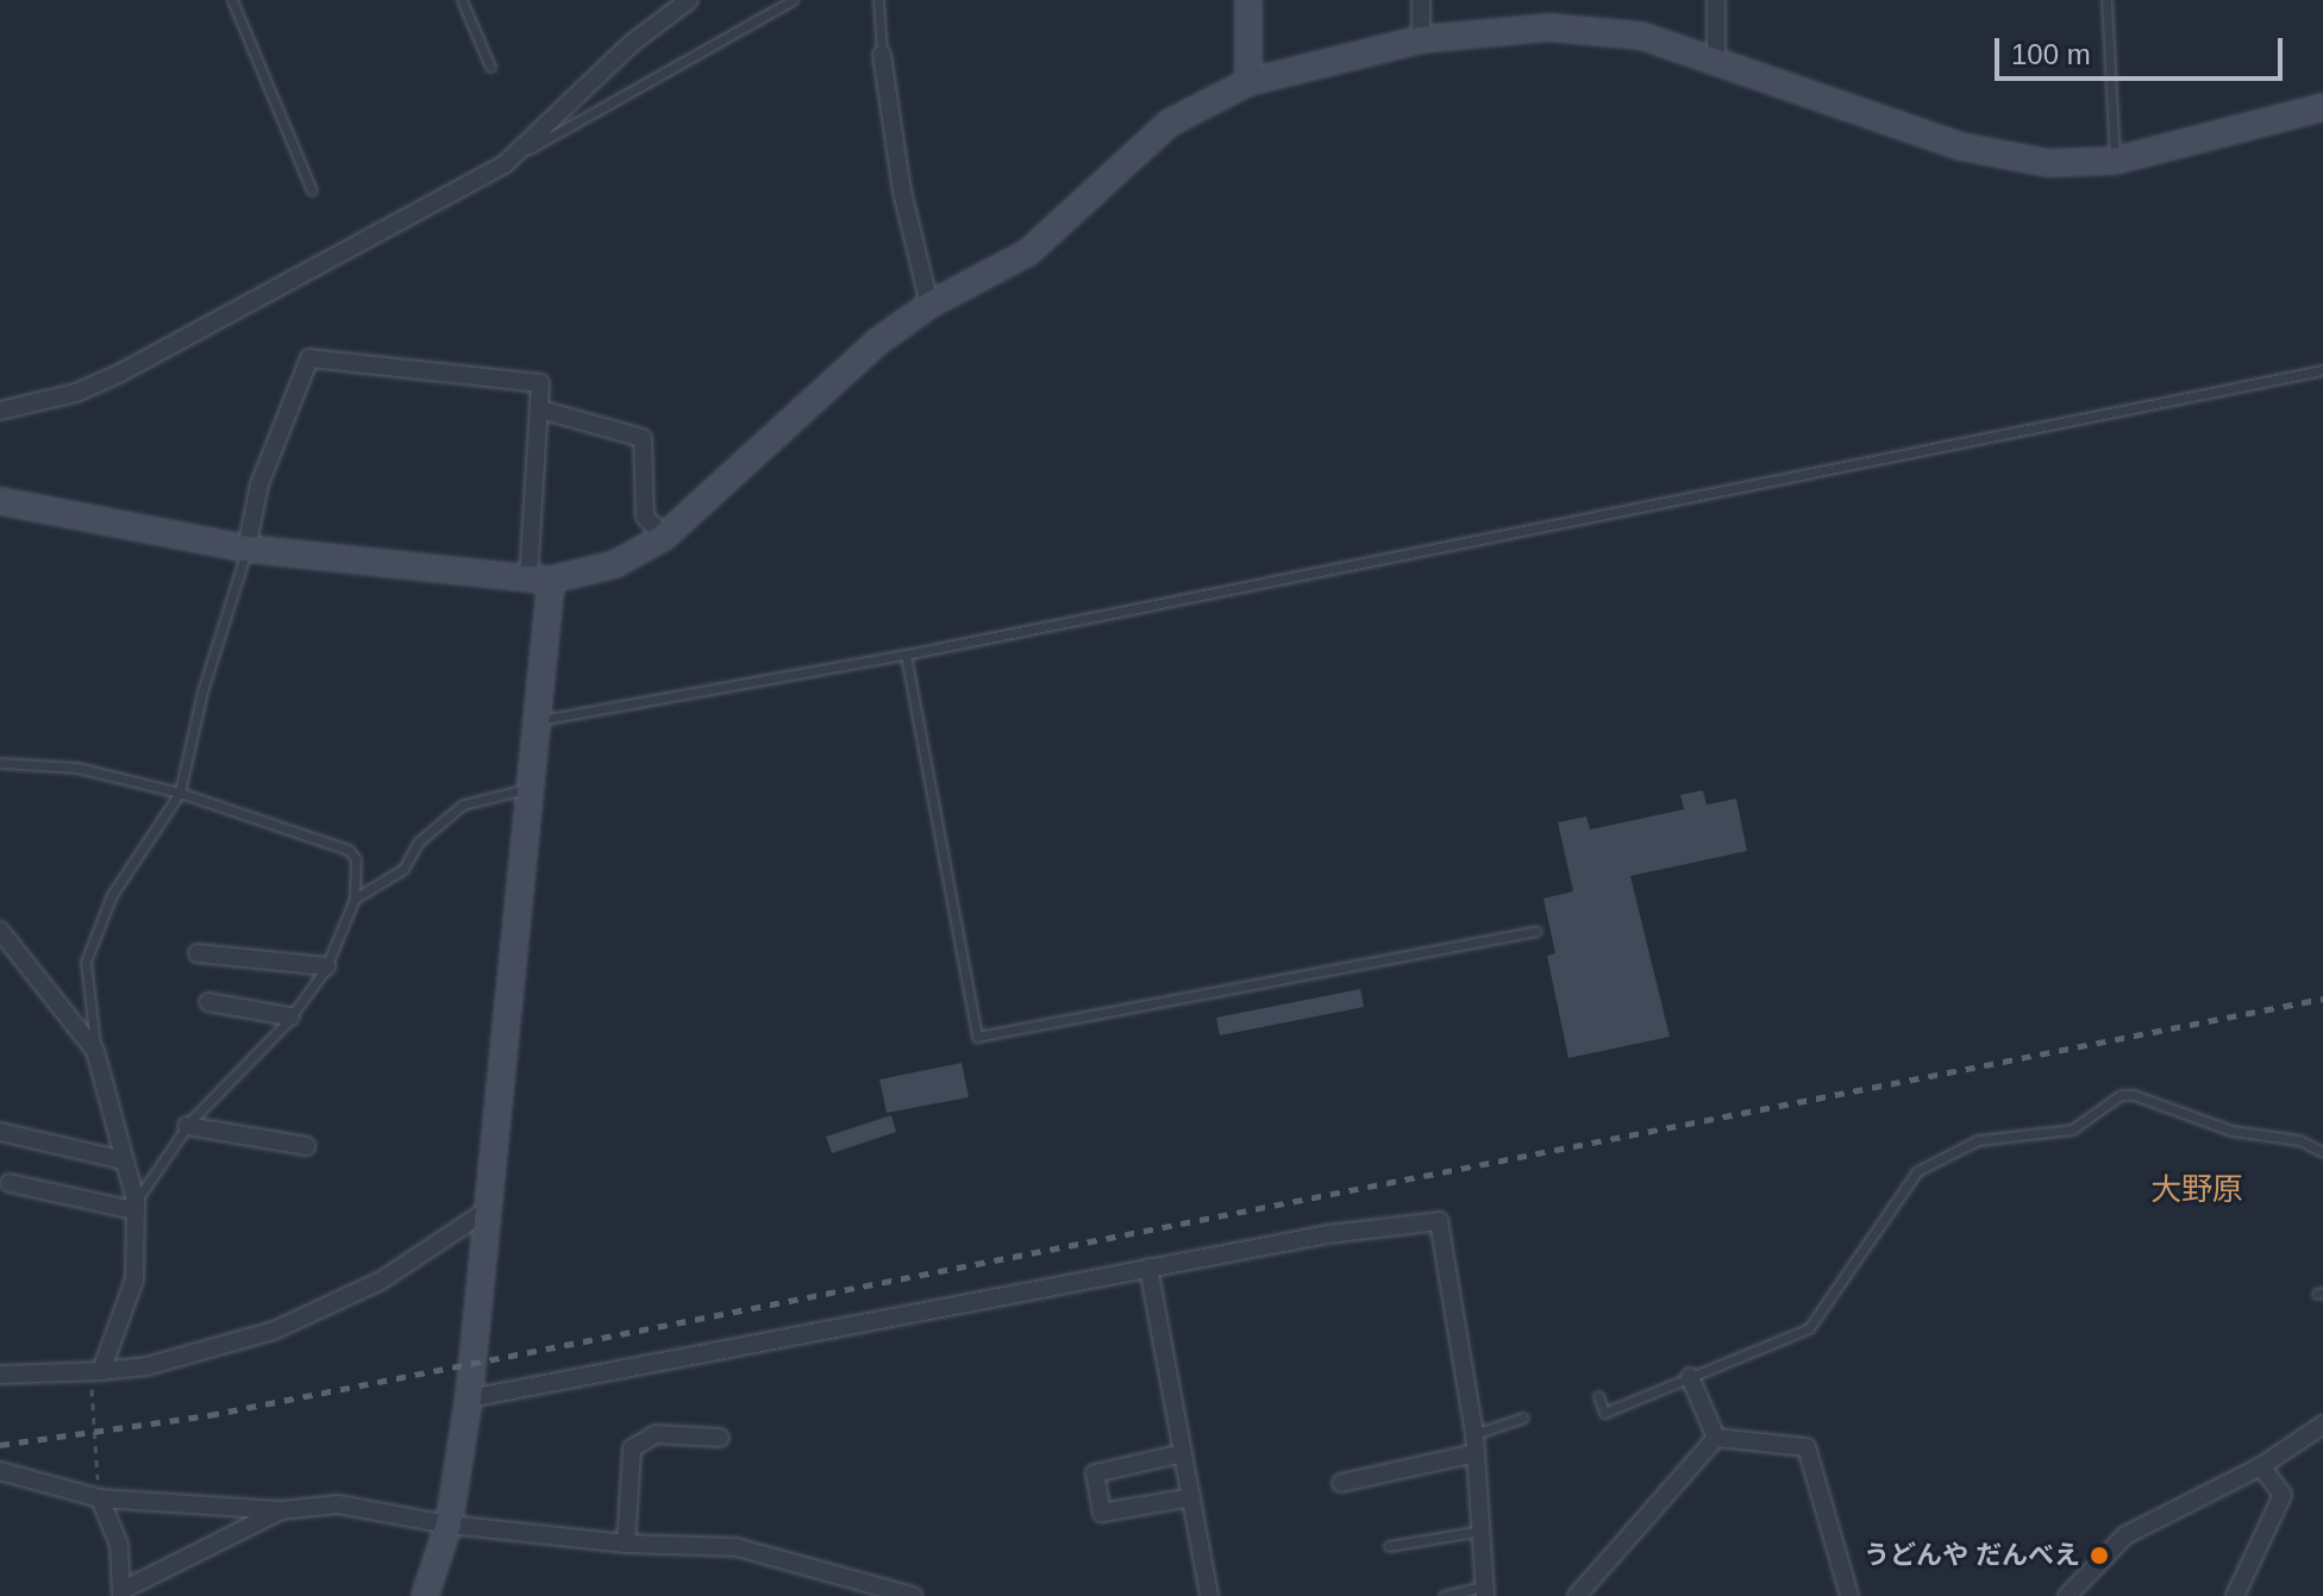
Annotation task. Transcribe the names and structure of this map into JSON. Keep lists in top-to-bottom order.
{
  "districts": ["大野原"],
  "places": ["うどんや だんべえ"],
  "scale_bar": "100 m"
}
